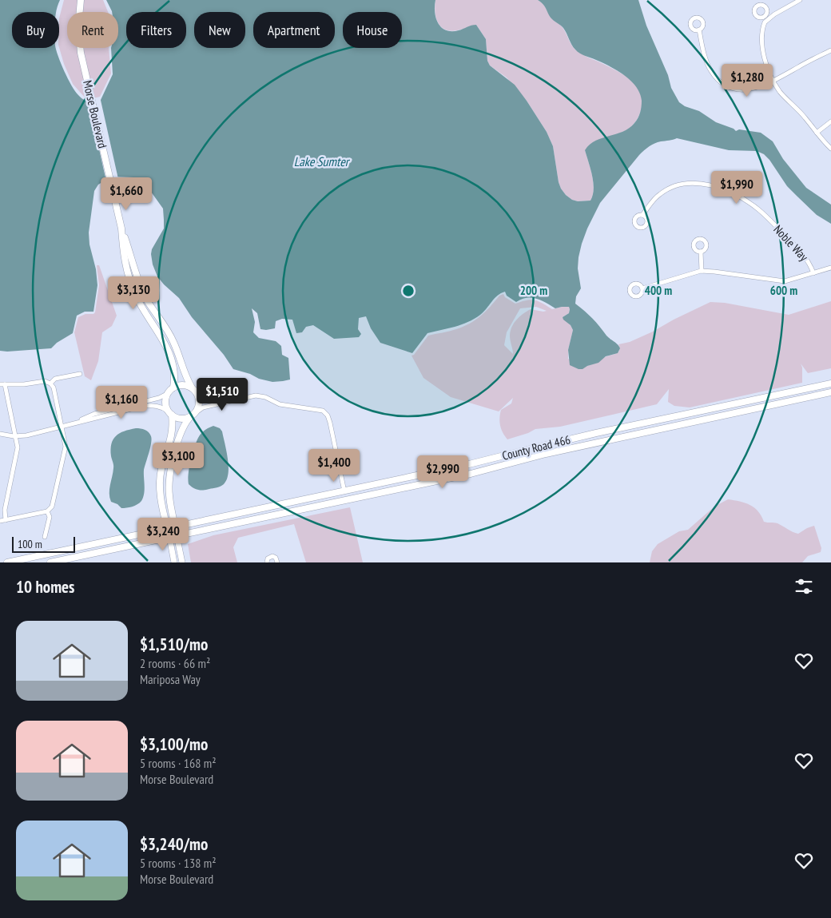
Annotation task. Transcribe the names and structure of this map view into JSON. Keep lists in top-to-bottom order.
{
  "streets": {
    "main road": ["Morse Boulevard", "County Road 466"],
    "street": ["Noble Way"]
  },
  "water": ["Lake Sumter"],
  "scale_bar": "100 m",
  "page": {
    "chip": [
      "Buy",
      "Rent",
      "Filters",
      "New",
      "Apartment",
      "House"
    ],
    "price": [
      "$1,280",
      "$1,990",
      "$1,660",
      "$3,130",
      "$1,510",
      "$1,160",
      "$3,100",
      "$1,400",
      "$2,990",
      "$3,240"
    ],
    "scale": "100 m",
    "heading": "10 homes",
    "list": [
      {
        "name": "$1,510/mo",
        "note": "2 rooms · 66 m² · Mariposa Way"
      },
      {
        "name": "$3,100/mo",
        "note": "5 rooms · 168 m² · Morse Boulevard"
      },
      {
        "name": "$3,240/mo",
        "note": "5 rooms · 138 m² · Morse Boulevard"
      }
    ]
  },
  "rings": ["200 m", "400 m", "600 m"]
}
